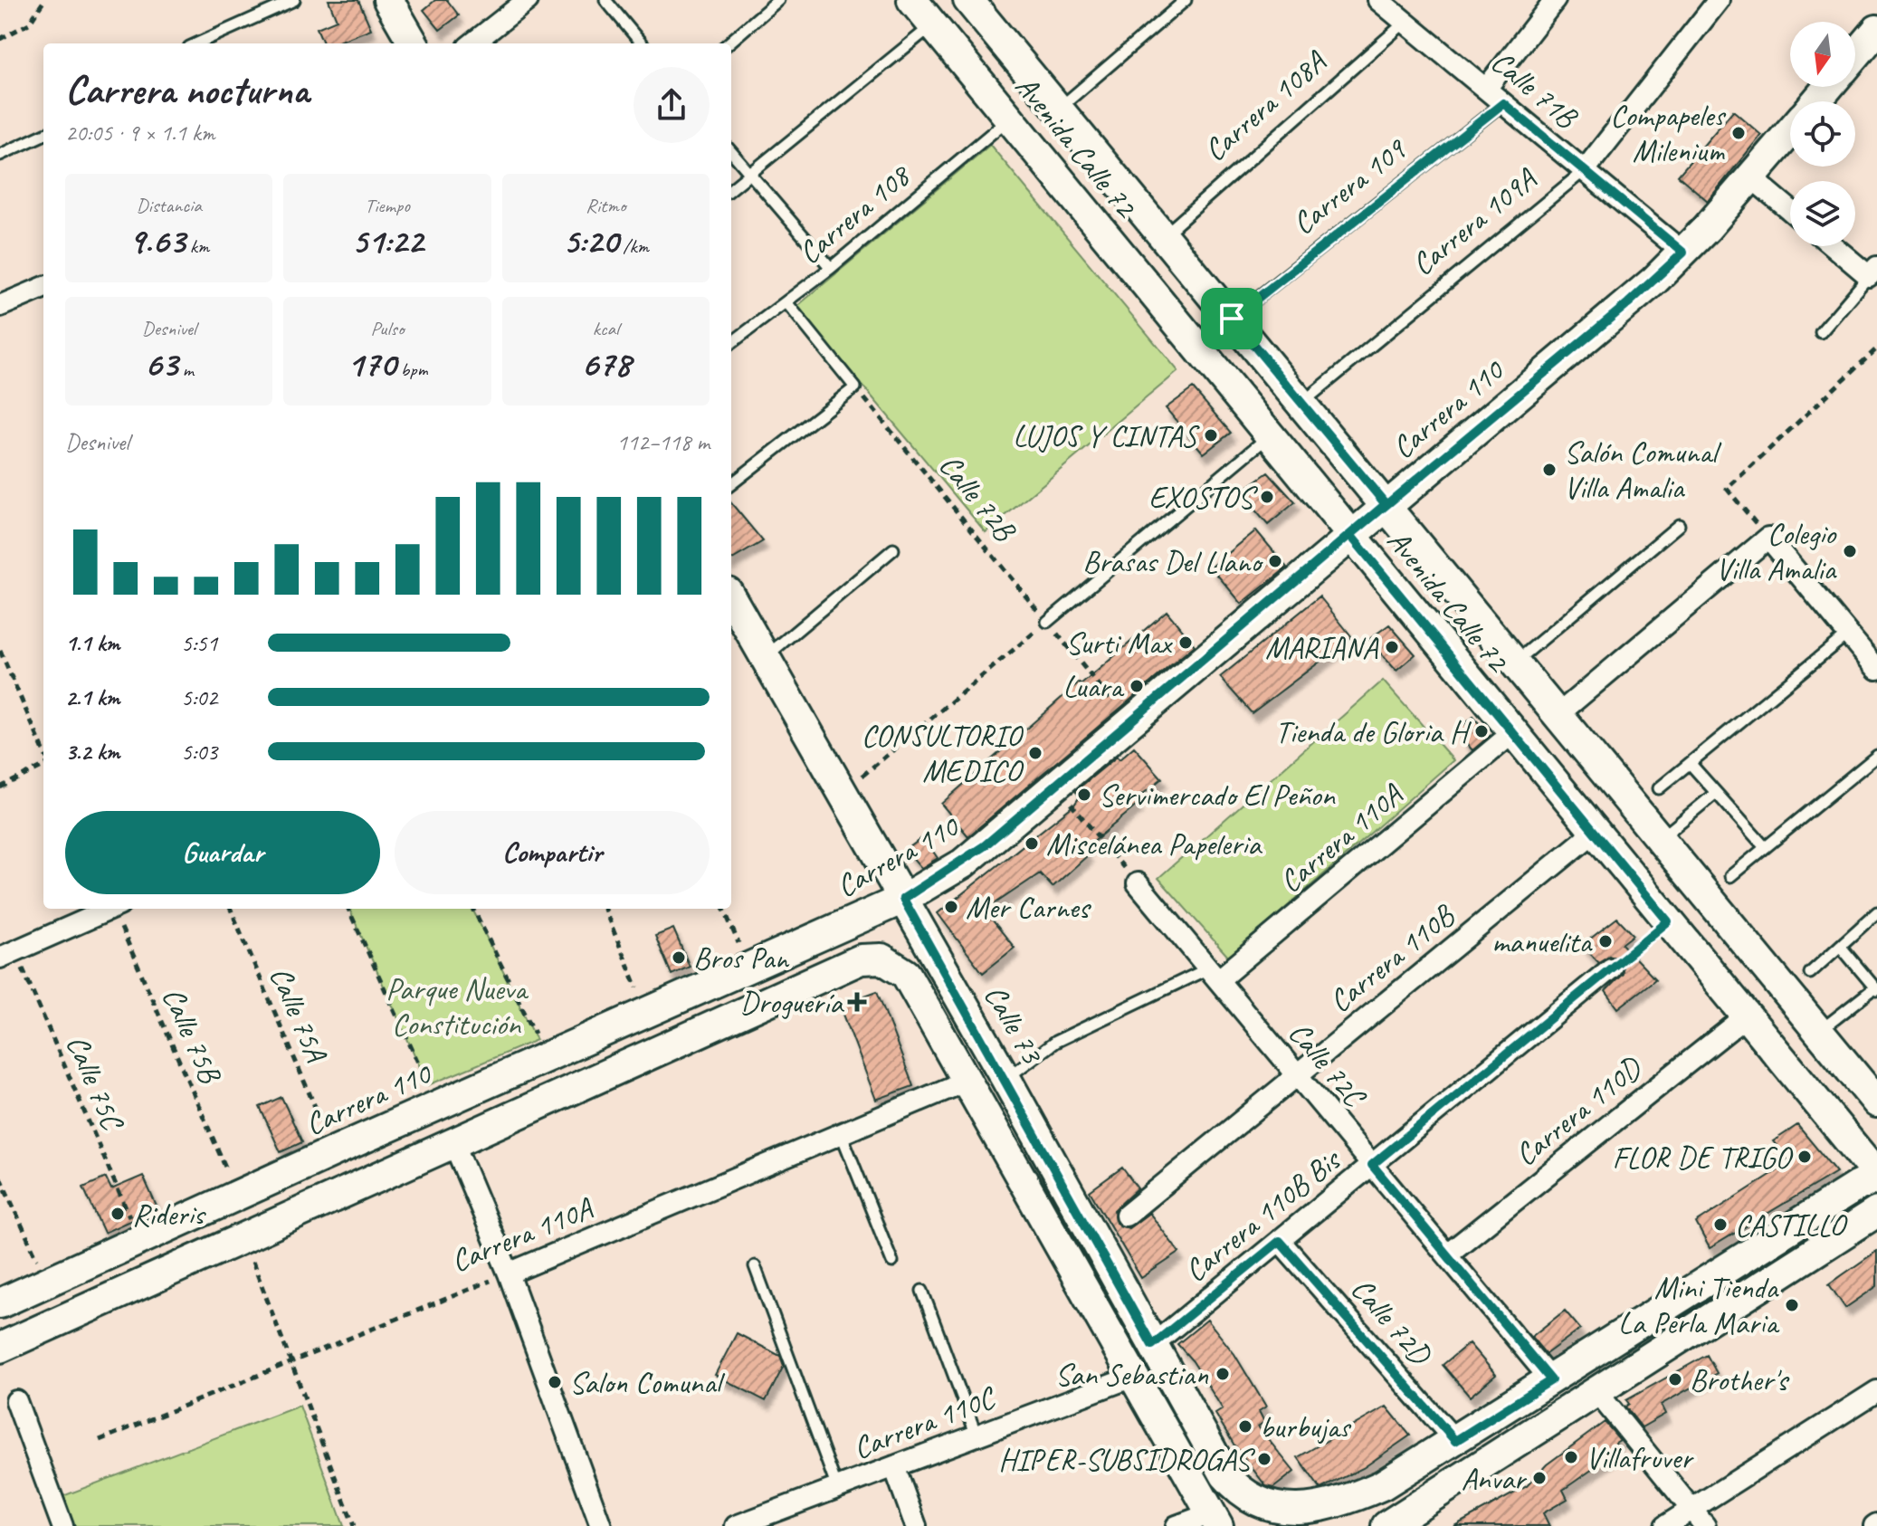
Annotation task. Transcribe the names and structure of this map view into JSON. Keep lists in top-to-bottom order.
{
  "streets": {
    "main road": ["Avenida Calle 72", "Carrera 110", "Calle 73"],
    "street": [
      "Calle 71B",
      "Carrera 109A",
      "Carrera 110A",
      "Carrera 110B",
      "Calle 72C",
      "Carrera 110D",
      "Carrera 110B Bis",
      "Calle 72D",
      "Carrera 110C"
    ],
    "lane": ["Carrera 108A", "Carrera 109", "Carrera 108"],
    "path": [
      "Calle 72B",
      "Calle 75A",
      "Calle 75B",
      "Calle 75C"
    ]
  },
  "crossings": [
    ["Calle 71B", "Carrera 108A"],
    ["Calle 71B", "Carrera 109"],
    ["Calle 71B", "Carrera 109A"],
    ["Calle 71B", "Carrera 110"],
    ["Carrera 108A", "Avenida Calle 72"],
    ["Avenida Calle 72", "Carrera 109"],
    ["Avenida Calle 72", "Carrera 108"],
    ["Avenida Calle 72", "Carrera 109A"],
    ["Avenida Calle 72", "Carrera 110"],
    ["Avenida Calle 72", "Carrera 110B"],
    ["Avenida Calle 72", "Carrera 110D"],
    ["Carrera 110", "Calle 72B"],
    ["Carrera 110", "Calle 73"],
    ["Carrera 110A", "Calle 72C"],
    ["Carrera 110B", "Calle 72C"],
    ["Calle 73", "Carrera 110B Bis"],
    ["Calle 72C", "Carrera 110D"],
    ["Calle 72C", "Carrera 110B Bis"],
    ["Carrera 110B Bis", "Calle 72D"]
  ],
  "parks": ["Parque Nueva Constitución"],
  "places": {
    "other": [
      "Compapeles Milenium",
      "LUJOS Y CINTAS",
      "Salón Comunal Villa Amalia",
      "EXOSTOS",
      "Colegio Villa Amalia",
      "Brasas Del Llano",
      "Surti Max",
      "MARIANA",
      "Luara",
      "Tienda de Gloria H",
      "CONSULTORIO MEDICO",
      "Servimercado El Peñon",
      "Miscelánea Papeleria",
      "Mer Carnes",
      "manuelita",
      "Bros Pan",
      "FLOR DE TRIGO",
      "Rideris",
      "CASTILLO",
      "Mini Tienda La Perla Maria",
      "San Sebastian",
      "Brother's",
      "Salon Comunal",
      "burbujas",
      "Villafruver",
      "HIPER-SUBSIDROGAS",
      "Anvar"
    ],
    "health": ["Droguería"]
  },
  "north": "bottom",
  "page": {
    "heading": ["Carrera nocturna", "20:05 · 9 × 1.1 km"],
    "stats": [
      ["Distancia", "9.63 km"],
      ["Tiempo", "51:22"],
      ["Ritmo", "5:20 /km"],
      ["Desnivel", "63 m"],
      ["Pulso", "170 bpm"],
      ["kcal", "678"]
    ],
    "chart": ["Desnivel", "112–118 m"],
    "list": [
      {
        "name": "1.1 km",
        "note": "5:51"
      },
      {
        "name": "2.1 km",
        "note": "5:02"
      },
      {
        "name": "3.2 km",
        "note": "5:03"
      }
    ],
    "buttons": ["Guardar", "Compartir"]
  }
}
